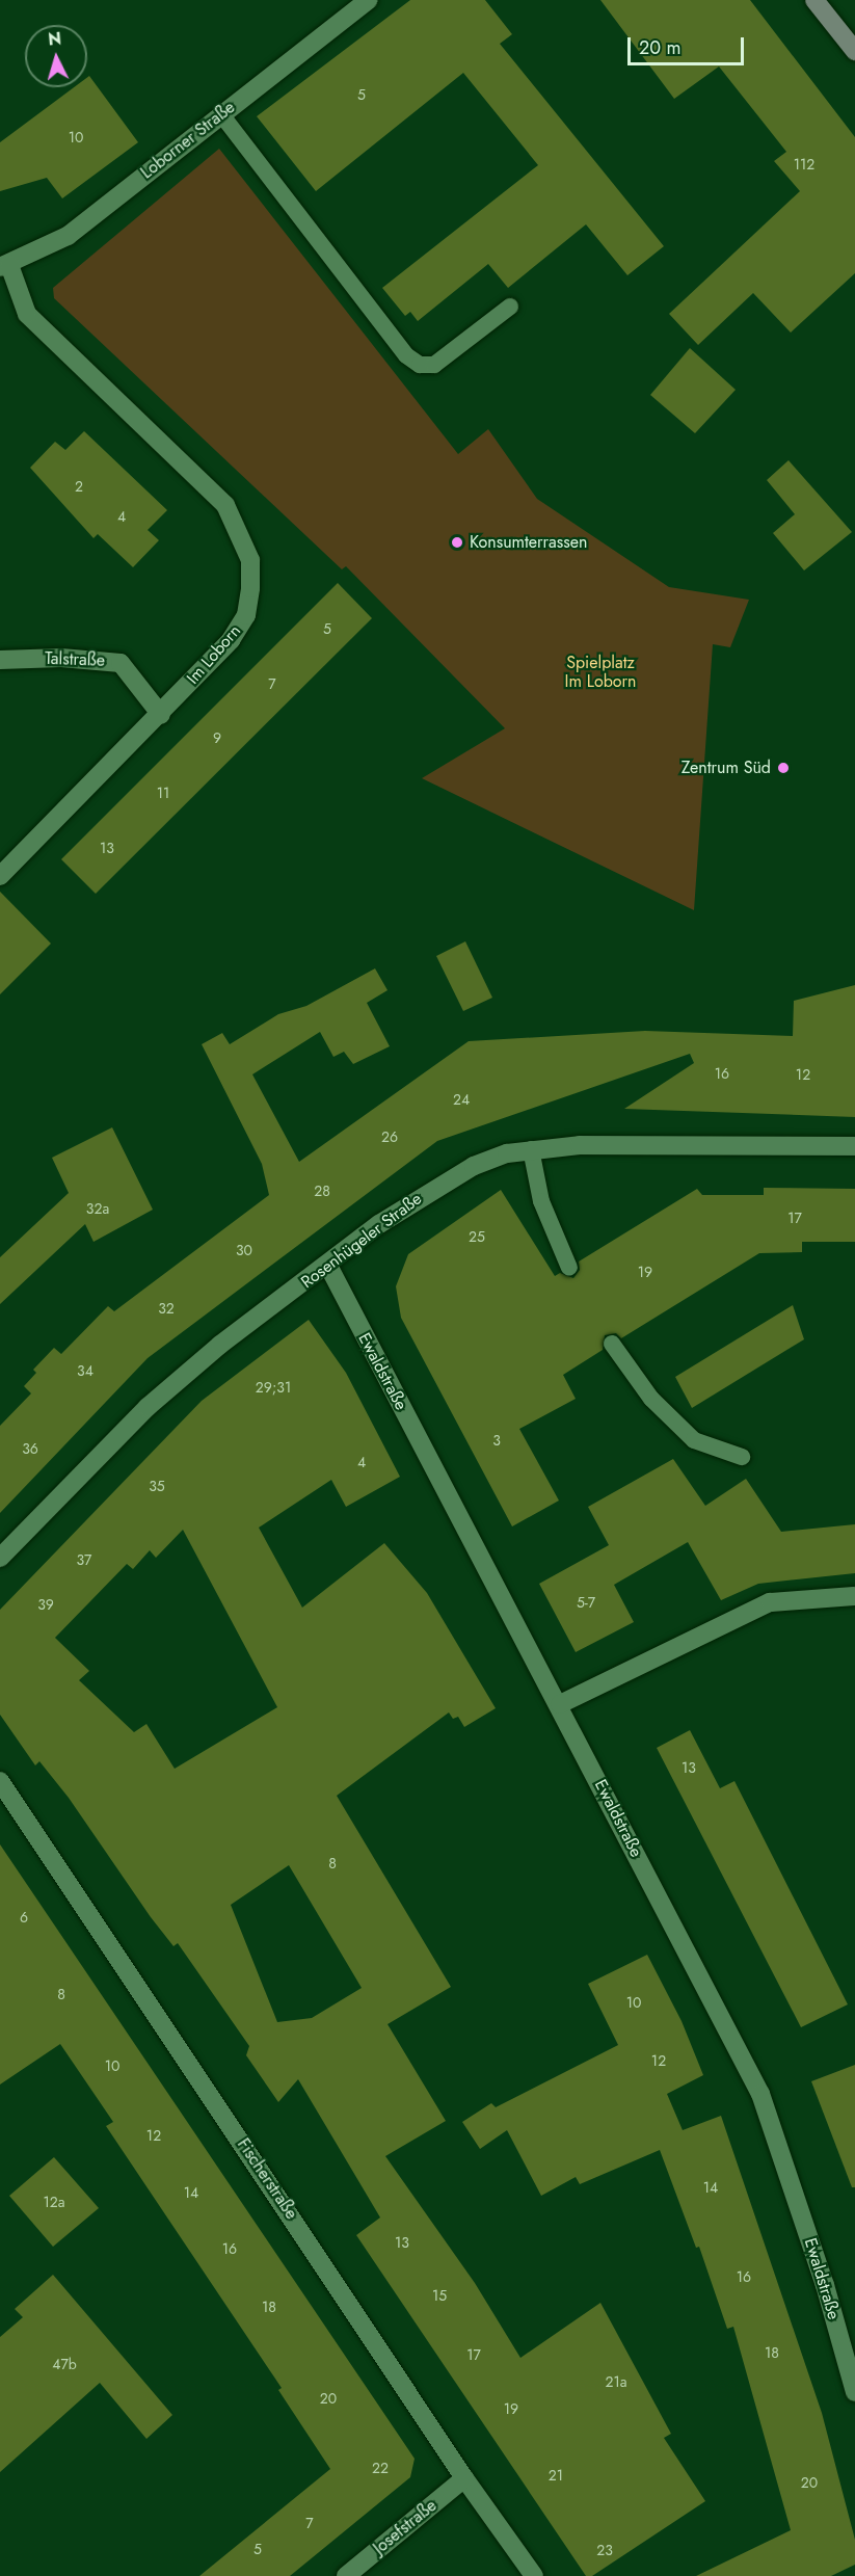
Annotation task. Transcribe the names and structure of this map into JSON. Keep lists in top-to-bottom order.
{
  "streets": {
    "street": [
      "Loborner Straße",
      "Im Loborn",
      "Talstraße",
      "Rosenhügeler Straße",
      "Ewaldstraße",
      "Fischerstraße",
      "Josefstraße"
    ]
  },
  "crossings": [
    ["Loborner Straße", "Im Loborn"],
    ["Im Loborn", "Talstraße"],
    ["Rosenhügeler Straße", "Ewaldstraße"],
    ["Fischerstraße", "Josefstraße"]
  ],
  "parks": ["Spielplatz Im Loborn"],
  "places": ["Konsumterrassen", "Zentrum Süd"],
  "house_numbers": [
    "5",
    "10",
    "112",
    "2",
    "4",
    "5",
    "7",
    "9",
    "11",
    "13",
    "16",
    "12",
    "24",
    "26",
    "28",
    "32a",
    "17",
    "25",
    "30",
    "19",
    "32",
    "34",
    "29;31",
    "3",
    "36",
    "4",
    "35",
    "37",
    "5-7",
    "39",
    "13",
    "8",
    "6",
    "8",
    "10",
    "12",
    "10",
    "12",
    "14",
    "14",
    "12a",
    "13",
    "16",
    "16",
    "15",
    "18",
    "18",
    "17",
    "47b",
    "21a",
    "20",
    "19",
    "22",
    "21",
    "20",
    "7",
    "5",
    "23"
  ],
  "scale_bar": "20 m",
  "north": "top"
}
